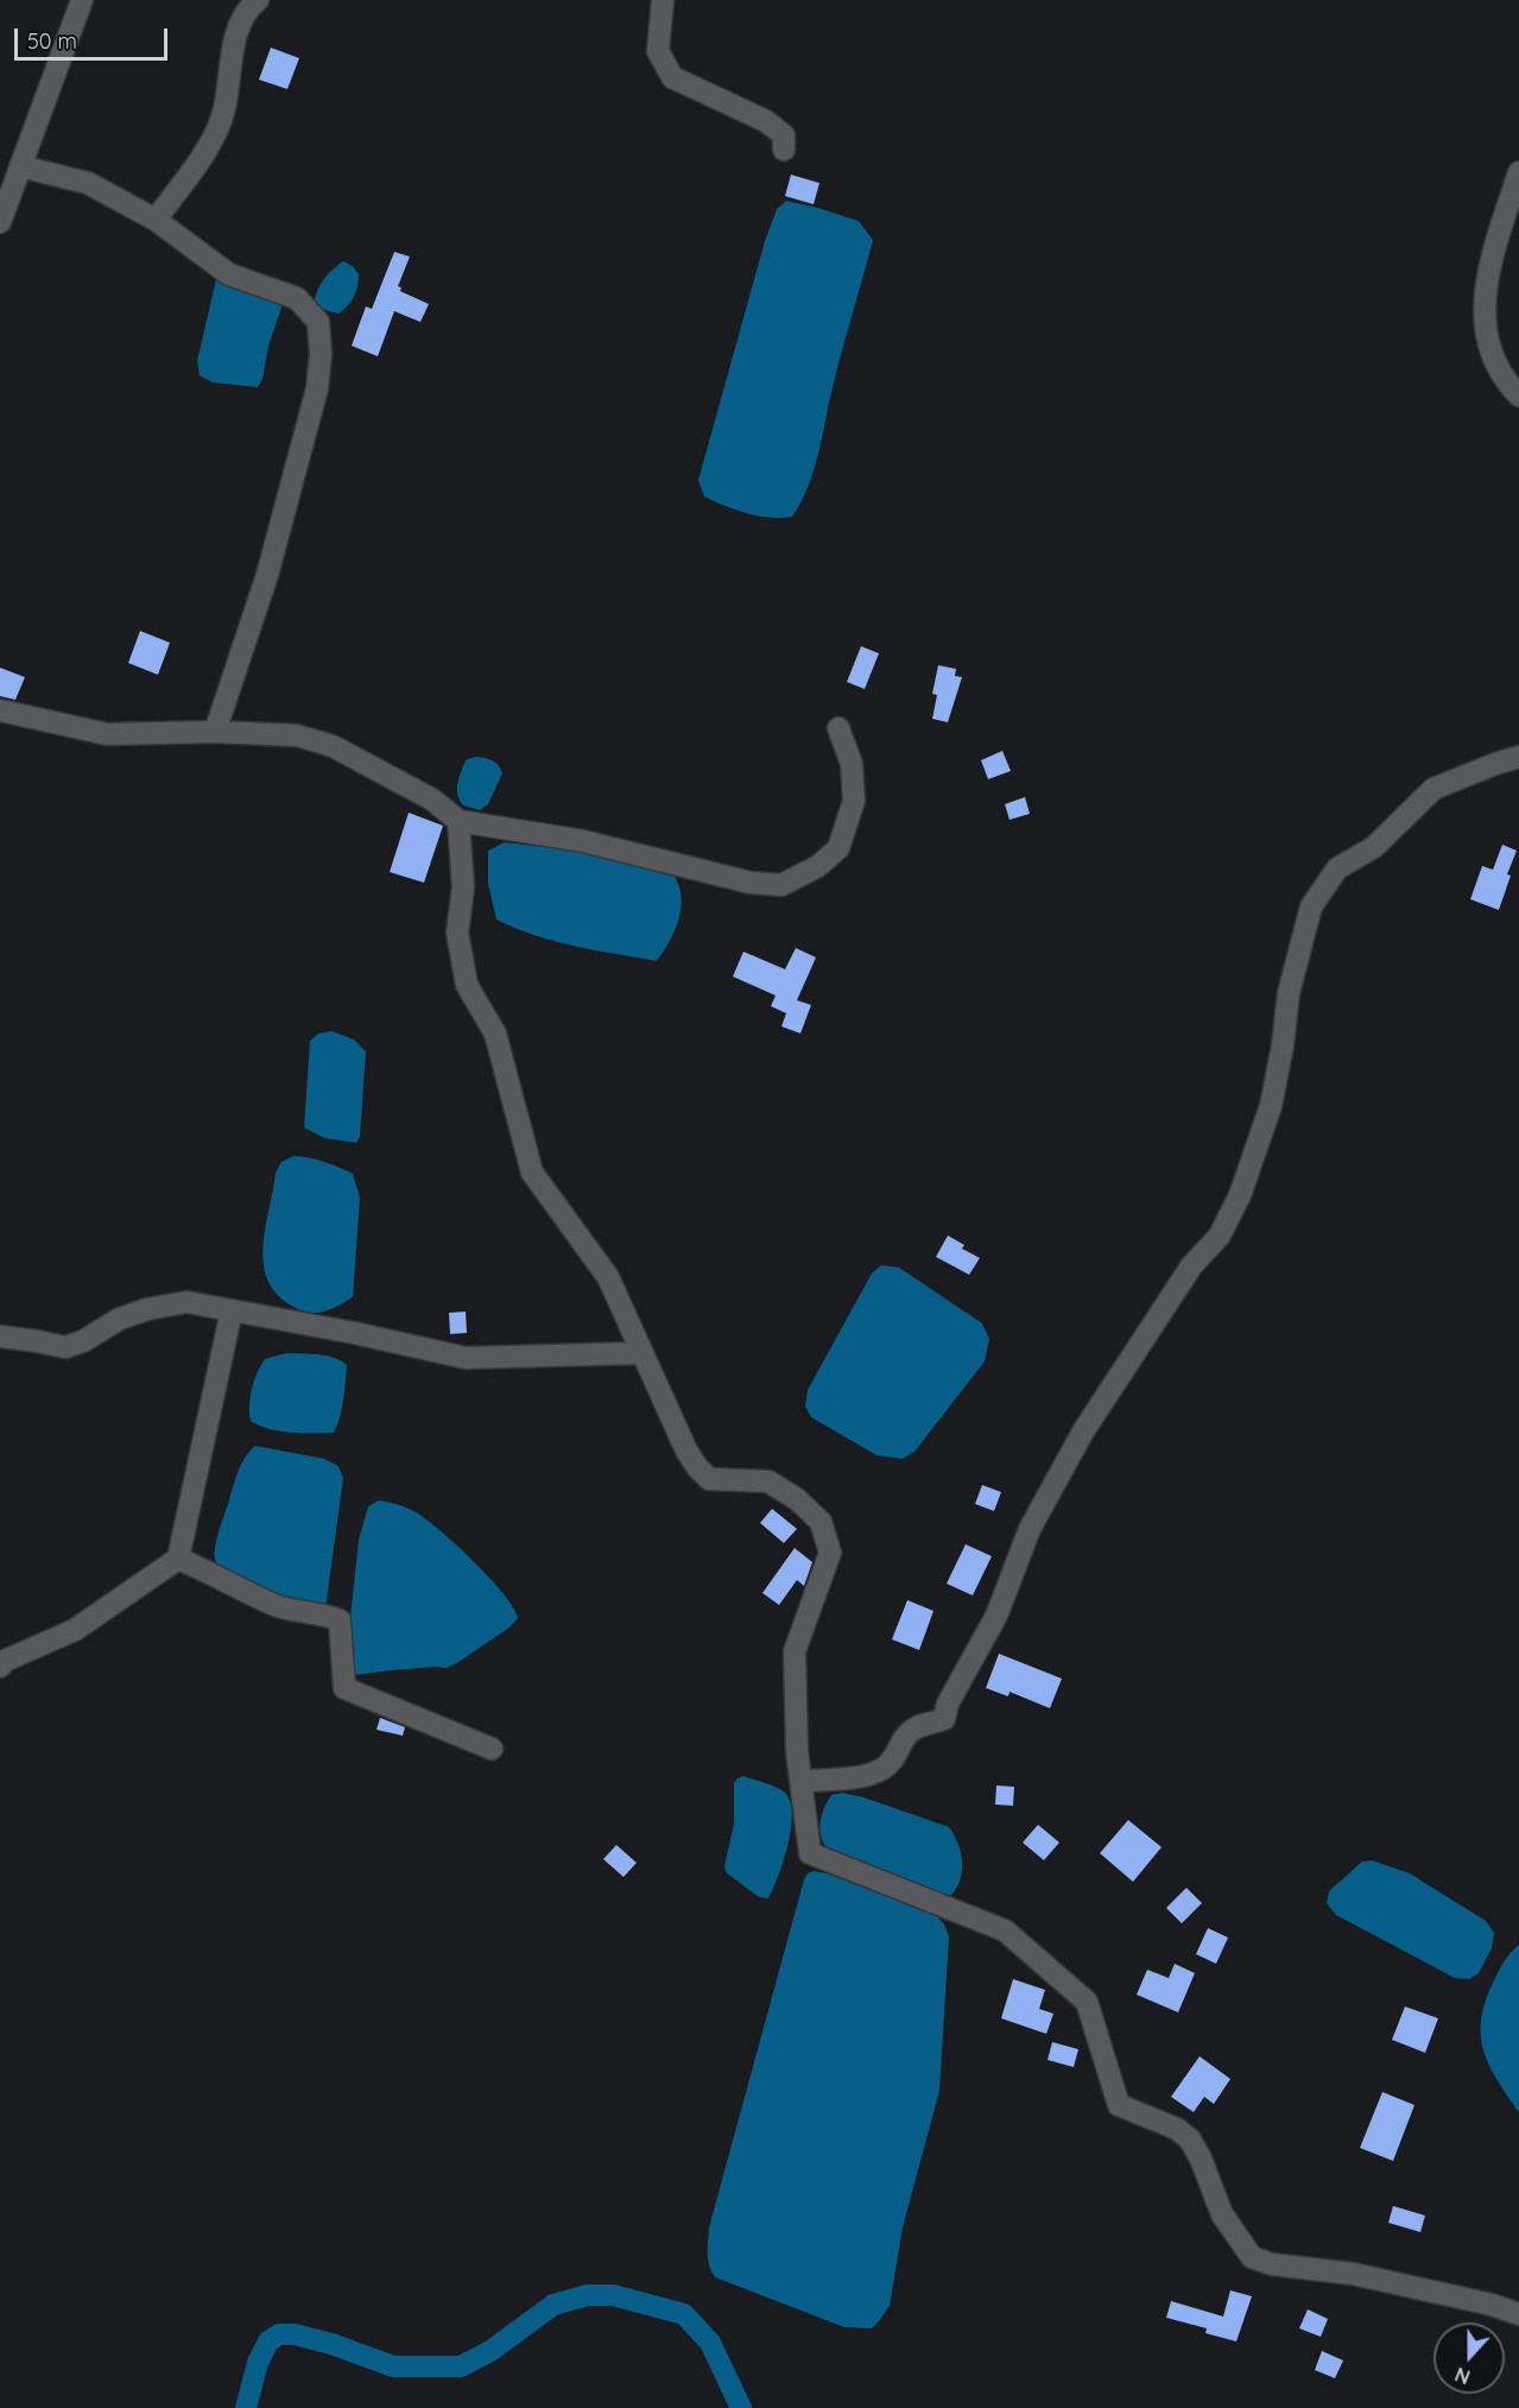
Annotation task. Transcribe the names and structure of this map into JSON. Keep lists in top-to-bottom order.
{
  "scale_bar": "50 m",
  "north": "bottom"
}
